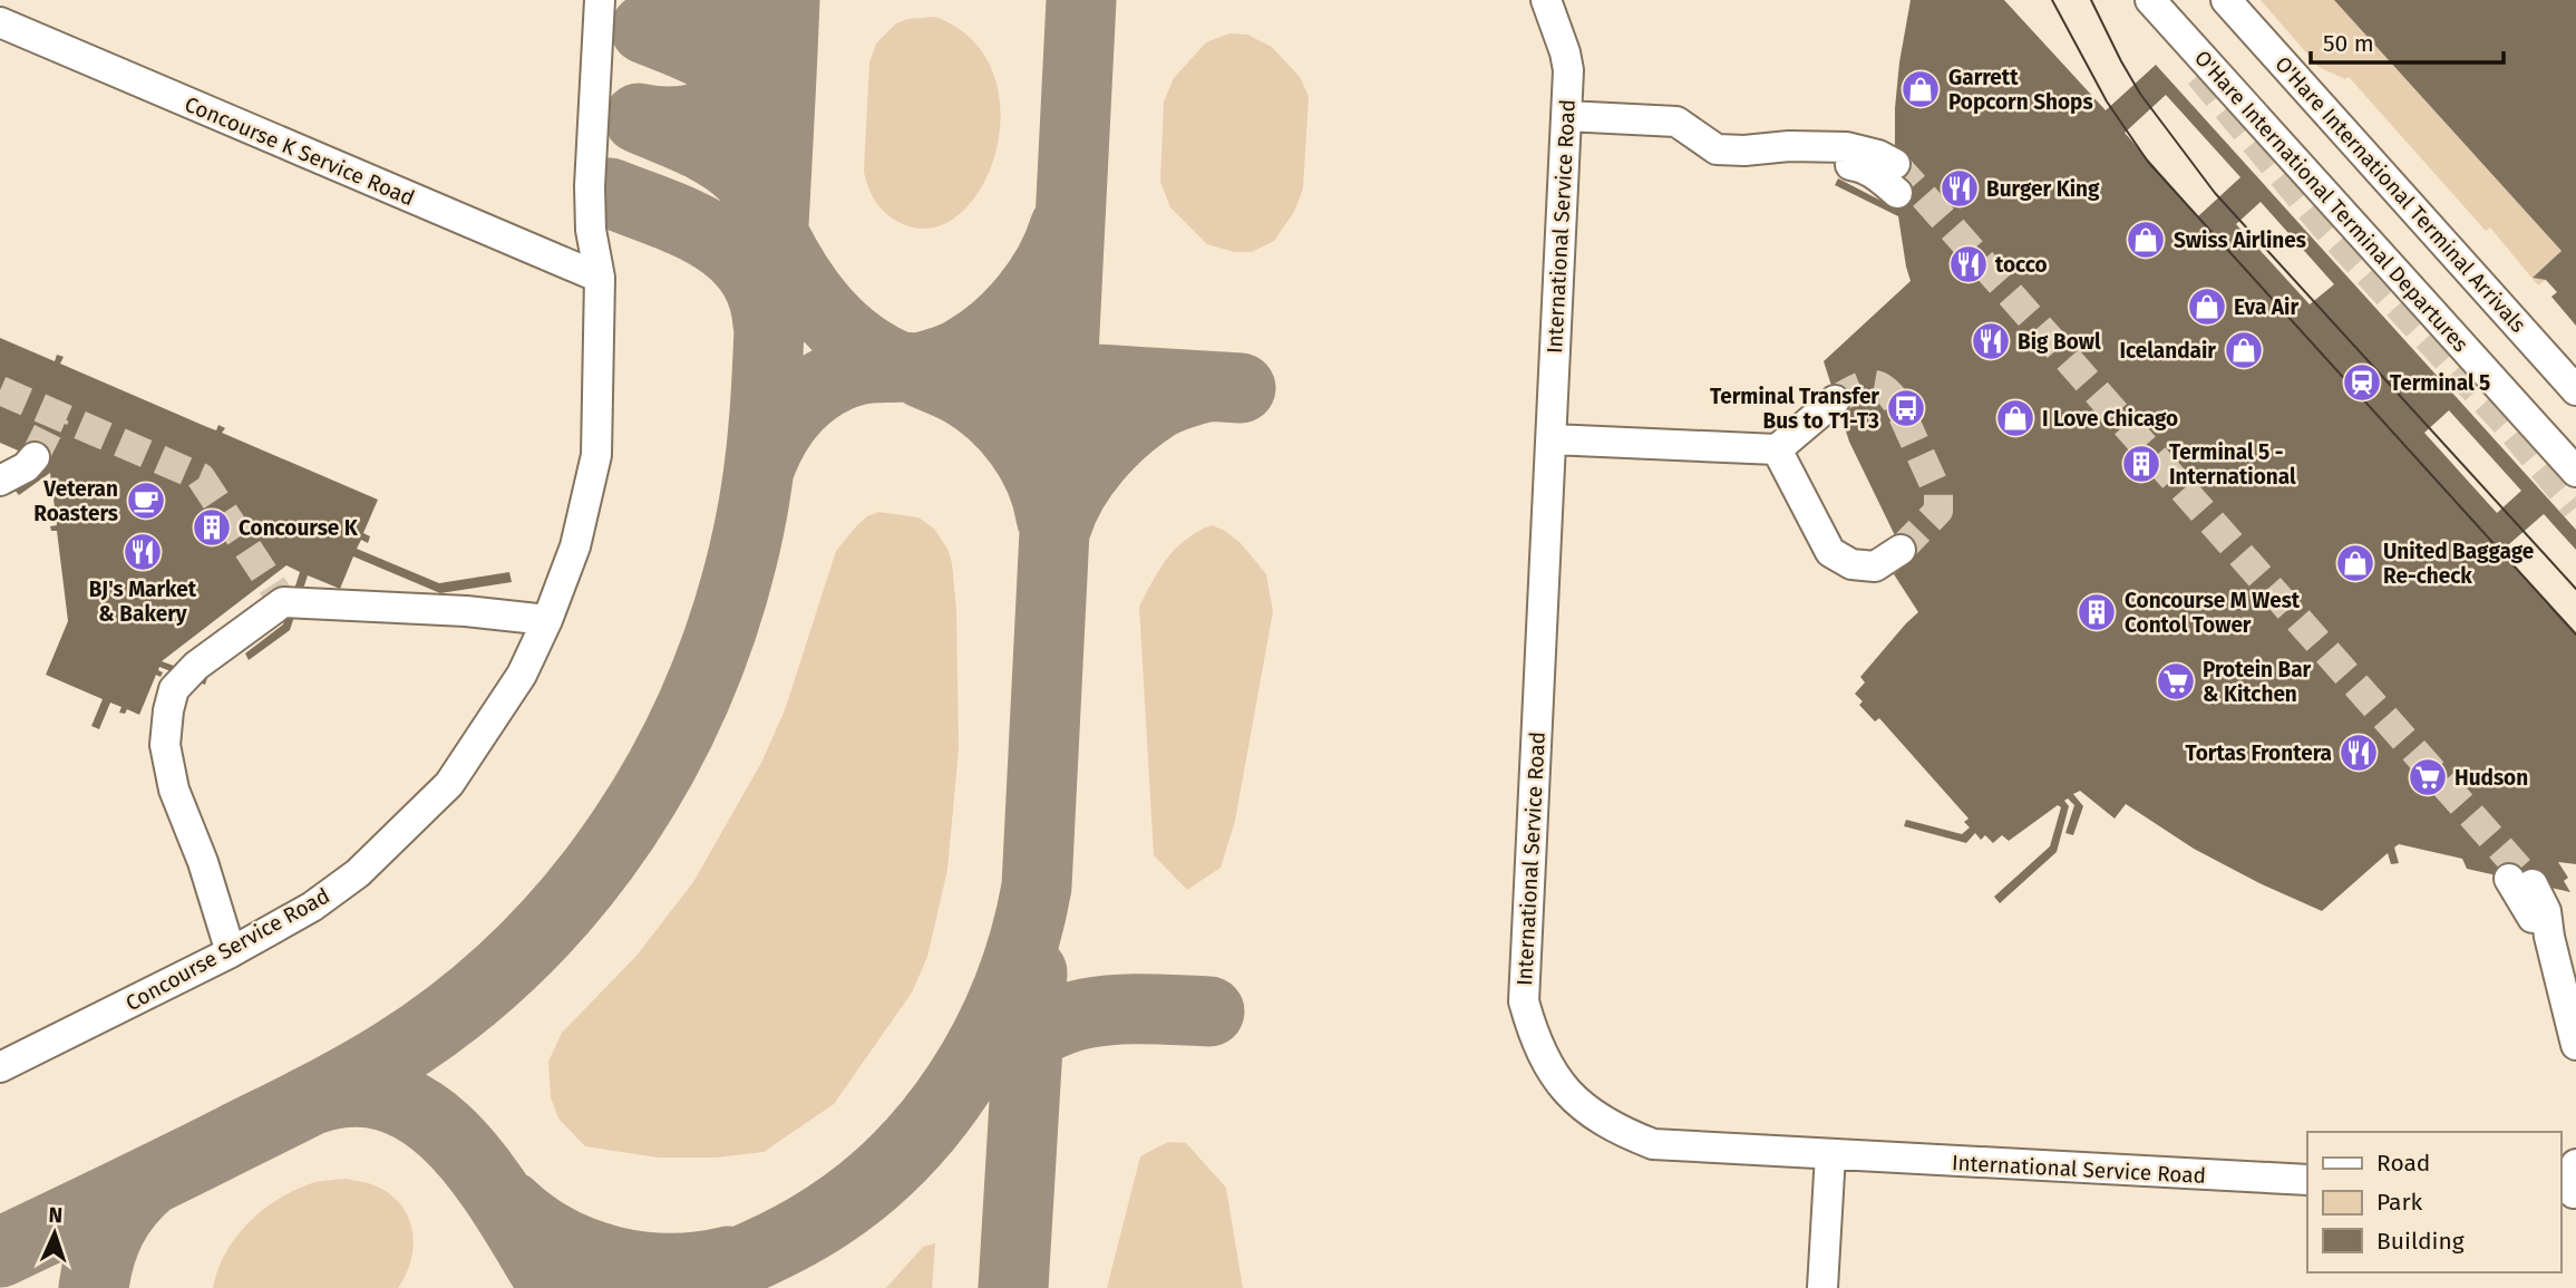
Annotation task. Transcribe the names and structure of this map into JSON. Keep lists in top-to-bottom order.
{
  "streets": {
    "street": [
      "Concourse K Service Road",
      "O'Hare International Terminal Arrivals",
      "O'Hare International Terminal Departures",
      "International Service Road",
      "Concourse Service Road"
    ]
  },
  "crossings": [
    ["Concourse K Service Road", "Concourse Service Road"]
  ],
  "places": {
    "shop": [
      "Garrett Popcorn Shops",
      "Swiss Airlines",
      "Eva Air",
      "Icelandair",
      "I Love Chicago",
      "United Baggage Re-check"
    ],
    "restaurant": [
      "Burger King",
      "tocco",
      "Big Bowl",
      "BJ's Market & Bakery",
      "Tortas Frontera"
    ],
    "station": ["Terminal 5"],
    "bus stop": ["Terminal Transfer Bus to T1-T3"],
    "building": ["Terminal 5 - International", "Concourse K", "Concourse M West Contol Tower"],
    "cafe": ["Veteran Roasters"],
    "supermarket": ["Protein Bar & Kitchen", "Hudson"]
  },
  "legend": ["Road", "Park", "Building"],
  "scale_bar": "50 m",
  "north": "top"
}
